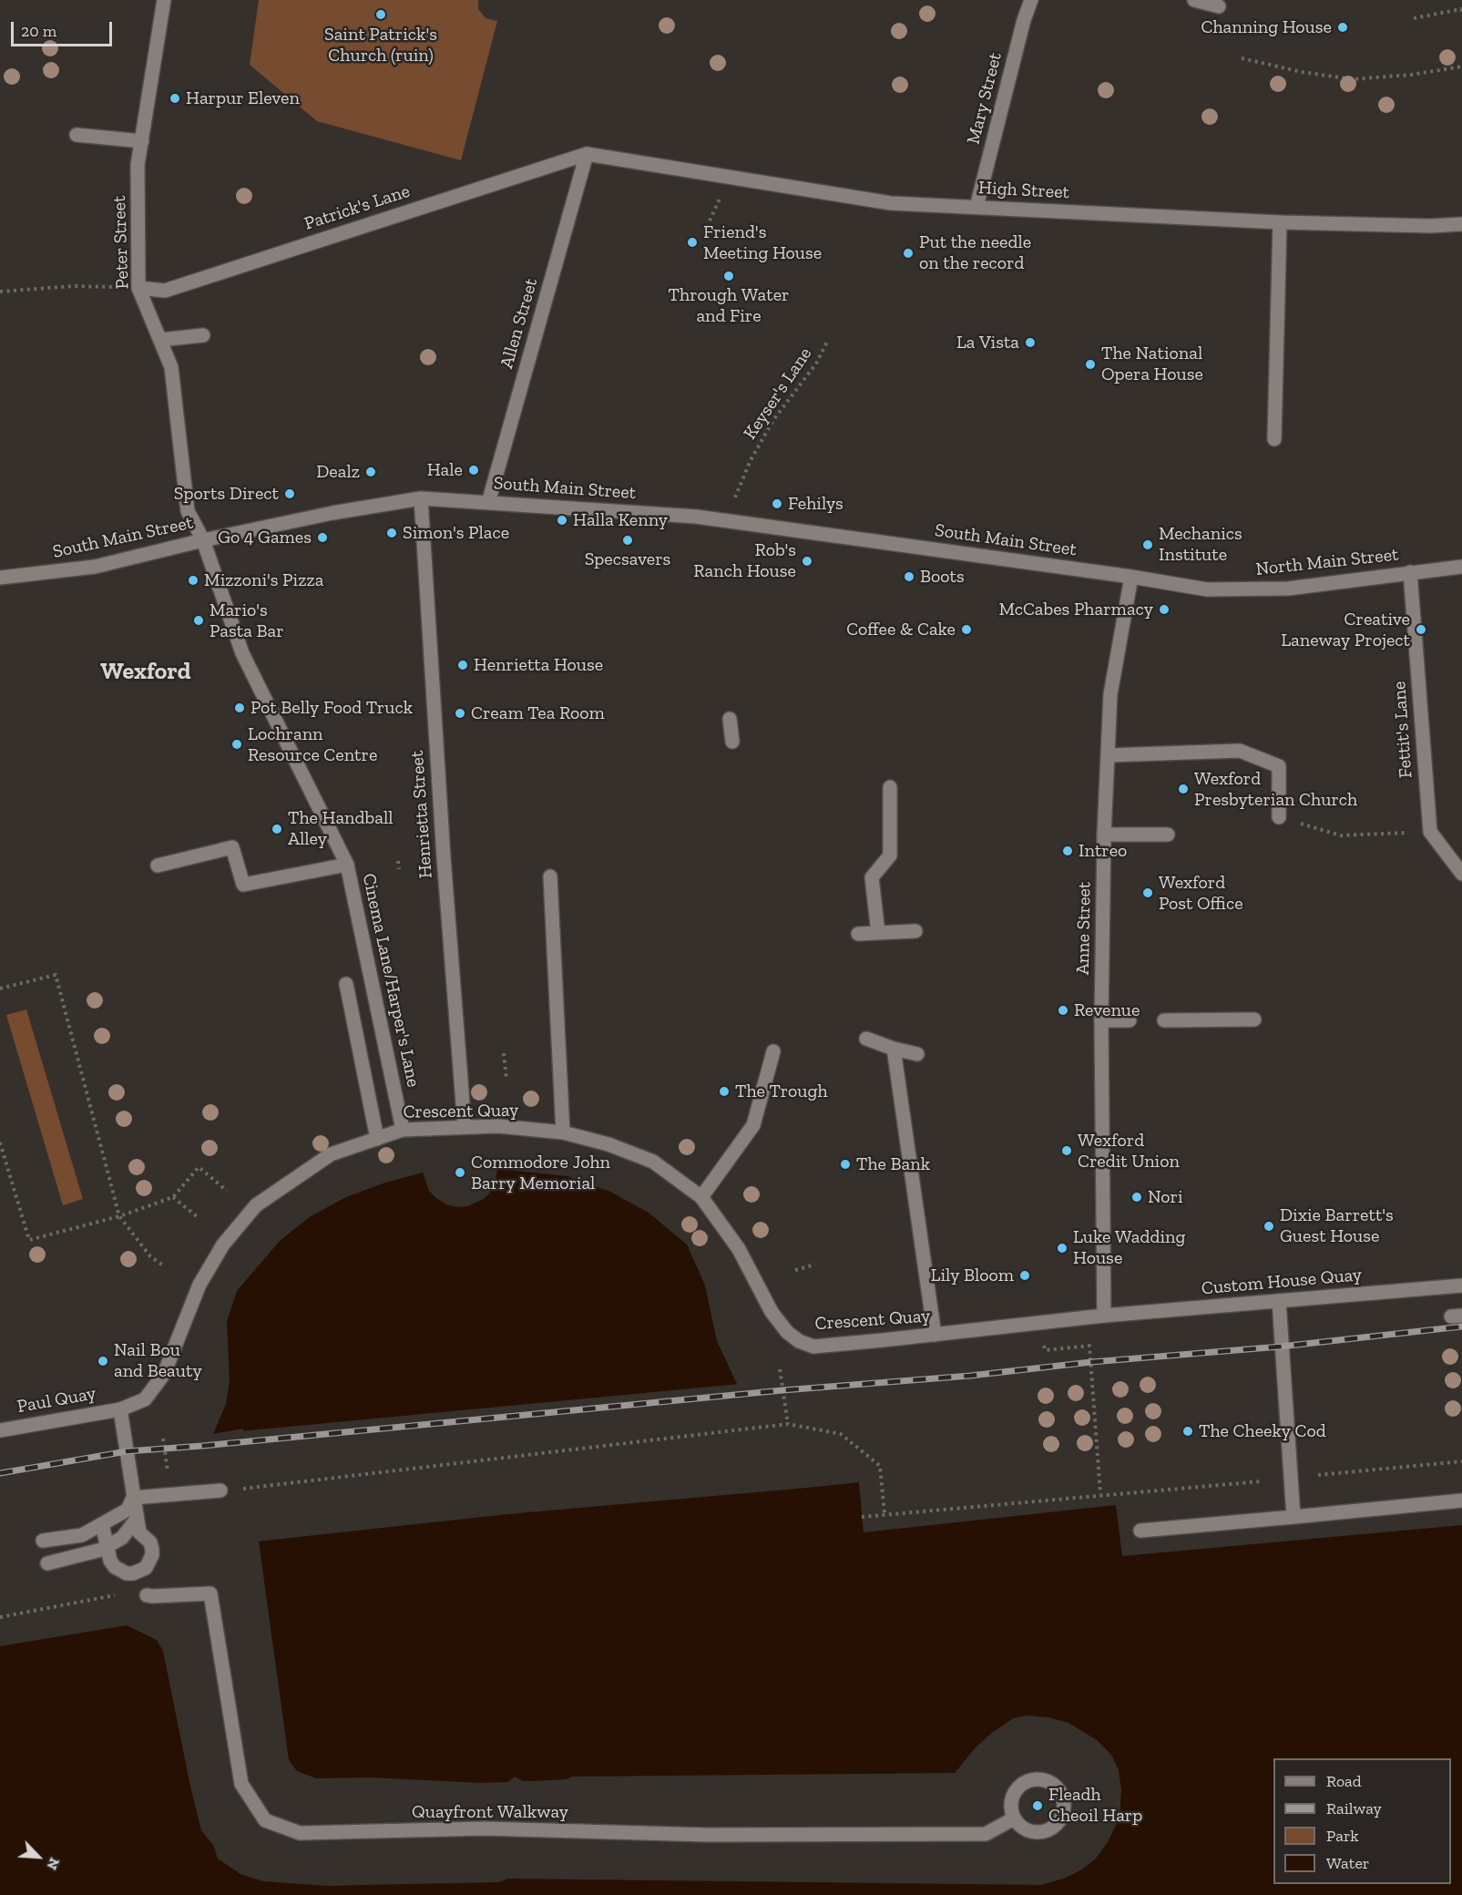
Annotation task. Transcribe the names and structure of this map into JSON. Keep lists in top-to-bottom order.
{
  "streets": {
    "street": [
      "Mary Street",
      "High Street",
      "Patrick's Lane",
      "Peter Street",
      "Allen Street",
      "South Main Street",
      "North Main Street",
      "Fettit's Lane",
      "Henrietta Street",
      "Anne Street",
      "Cinema Lane/Harper's Lane",
      "Crescent Quay",
      "Custom House Quay",
      "Paul Quay",
      "Quayfront Walkway"
    ],
    "path": ["Keyser's Lane"]
  },
  "crossings": [
    ["Mary Street", "High Street"],
    ["High Street", "Patrick's Lane"],
    ["High Street", "Allen Street"],
    ["Patrick's Lane", "Peter Street"],
    ["Patrick's Lane", "Allen Street"],
    ["Peter Street", "South Main Street"],
    ["Peter Street", "Cinema Lane/Harper's Lane"],
    ["Allen Street", "South Main Street"],
    ["Keyser's Lane", "South Main Street"],
    ["South Main Street", "North Main Street"],
    ["South Main Street", "Henrietta Street"],
    ["South Main Street", "Anne Street"],
    ["South Main Street", "Cinema Lane/Harper's Lane"],
    ["North Main Street", "Fettit's Lane"],
    ["North Main Street", "Anne Street"],
    ["Henrietta Street", "Crescent Quay"],
    ["Anne Street", "Crescent Quay"],
    ["Anne Street", "Custom House Quay"],
    ["Cinema Lane/Harper's Lane", "Crescent Quay"],
    ["Crescent Quay", "Custom House Quay"],
    ["Crescent Quay", "Paul Quay"]
  ],
  "districts": ["Wexford"],
  "places": [
    "Saint Patrick's Church (ruin)",
    "Channing House",
    "Harpur Eleven",
    "Friend's Meeting House",
    "Put the needle on the record",
    "Through Water and Fire",
    "La Vista",
    "The National Opera House",
    "Hale",
    "Dealz",
    "Sports Direct",
    "Fehilys",
    "Halla Kenny",
    "Simon's Place",
    "Go 4 Games",
    "Specsavers",
    "Mechanics Institute",
    "Rob's Ranch House",
    "Boots",
    "Mizzoni's Pizza",
    "McCabes Pharmacy",
    "Mario's Pasta Bar",
    "Coffee & Cake",
    "Creative Laneway Project",
    "Henrietta House",
    "Pot Belly Food Truck",
    "Cream Tea Room",
    "Lochrann Resource Centre",
    "Wexford Presbyterian Church",
    "The Handball Alley",
    "Intreo",
    "Wexford Post Office",
    "Revenue",
    "The Trough",
    "Wexford Credit Union",
    "The Bank",
    "Commodore John Barry Memorial",
    "Nori",
    "Dixie Barrett's Guest House",
    "Luke Wadding House",
    "Lily Bloom",
    "Nail Bou and Beauty",
    "The Cheeky Cod",
    "Fleadh Cheoil Harp"
  ],
  "legend": [
    "Road",
    "Railway",
    "Park",
    "Water"
  ],
  "scale_bar": "20 m",
  "north": "bottom right"
}
